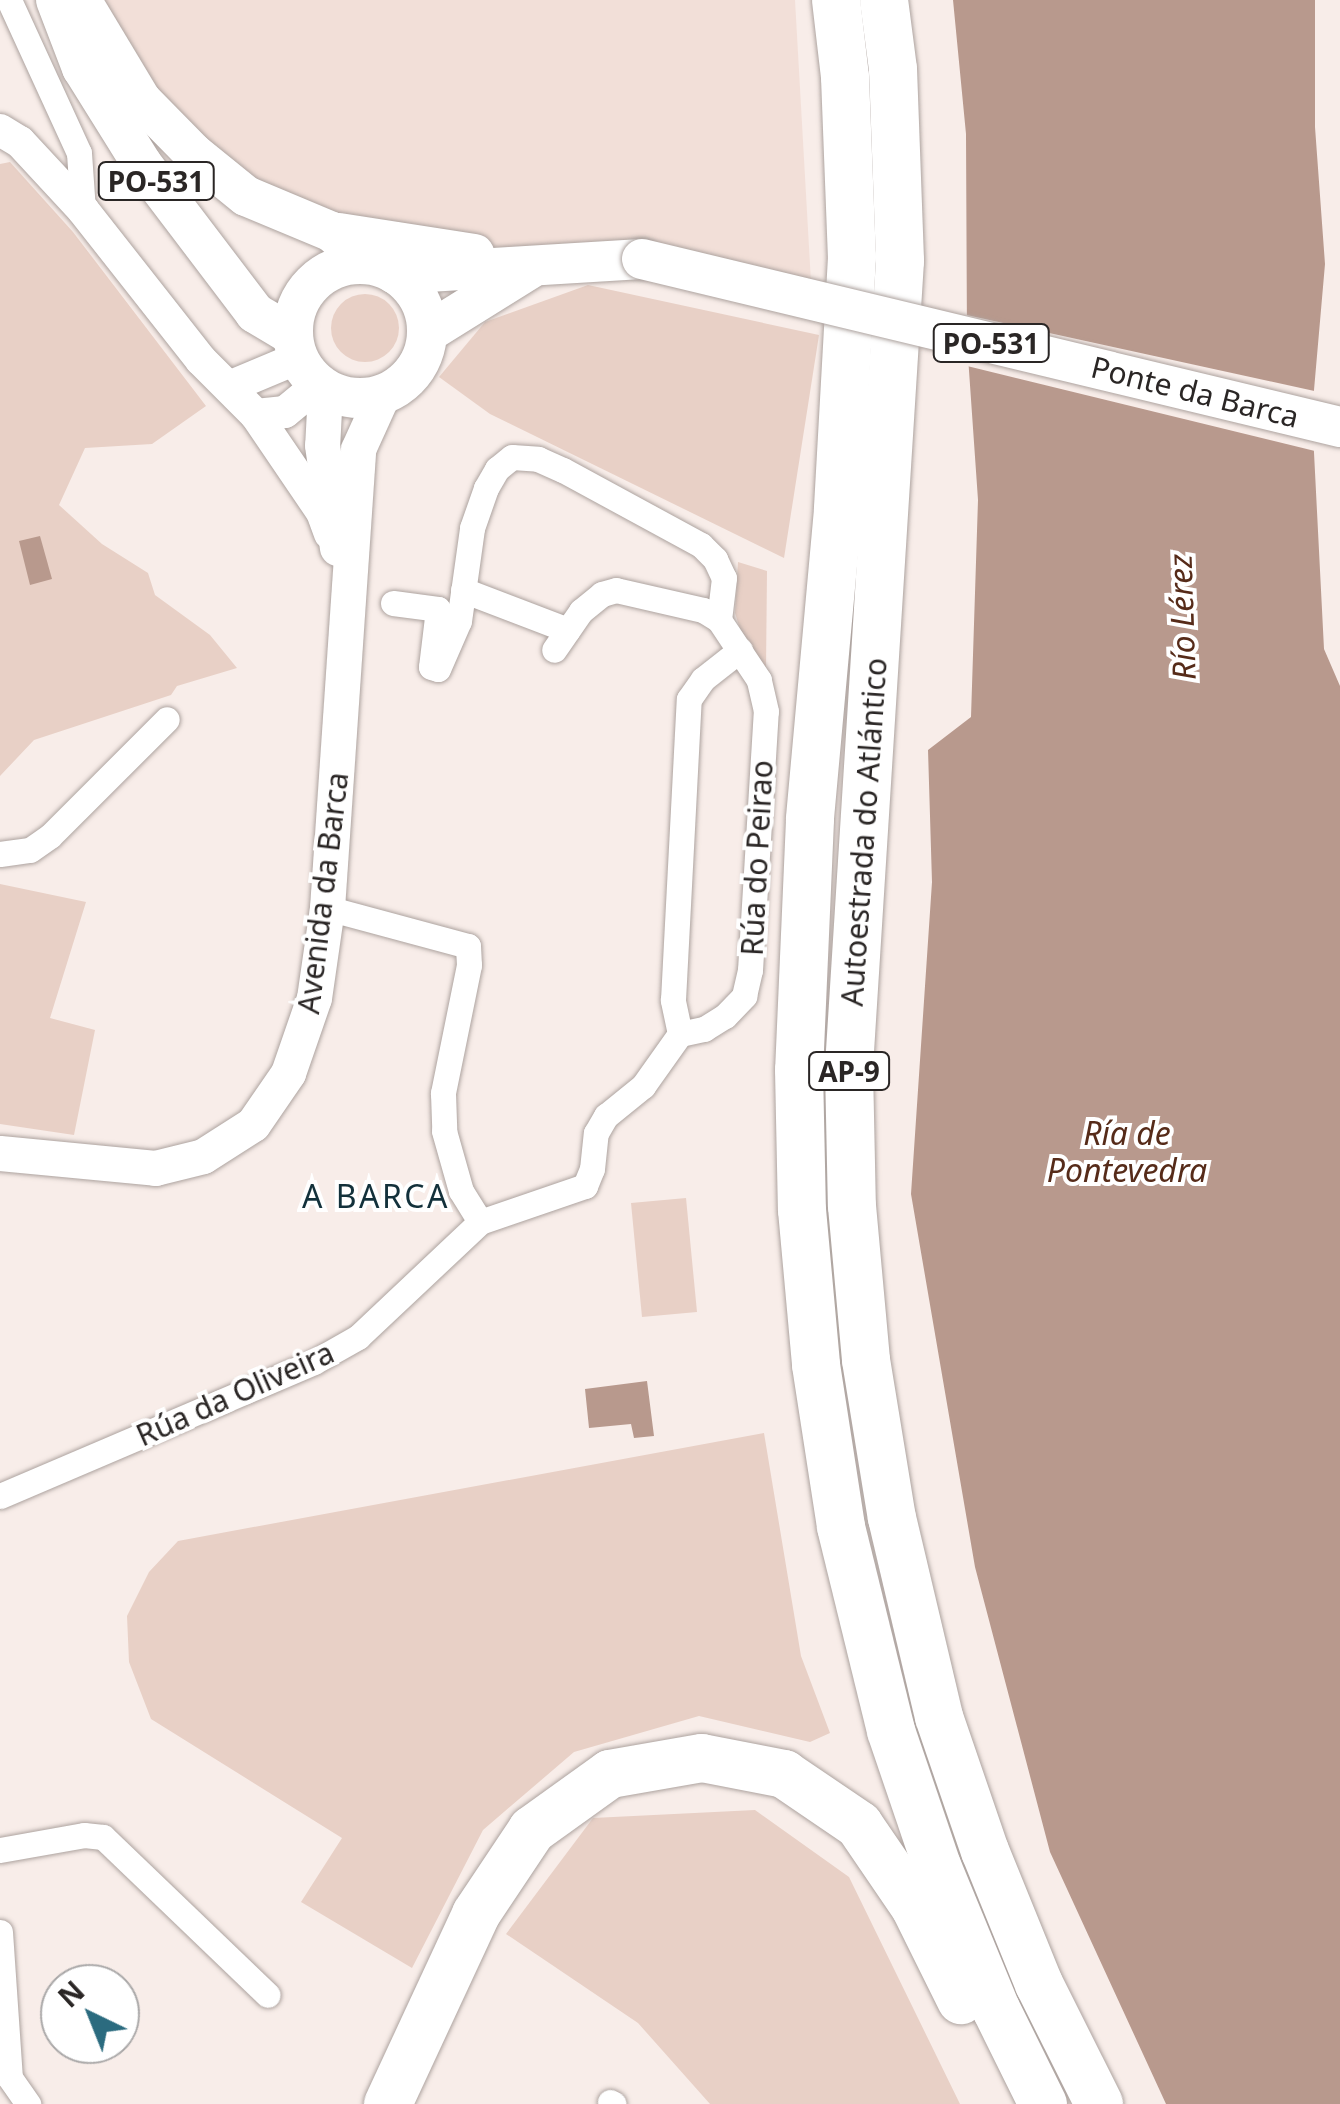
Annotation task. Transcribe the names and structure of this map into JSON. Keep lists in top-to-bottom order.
{
  "streets": {
    "highway": ["Autoestrada do Atlántico", "AP-9"],
    "main road": ["PO-531", "Ponte da Barca", "Avenida da Barca"],
    "street": ["Rúa do Peirao", "Rúa da Oliveira"]
  },
  "crossings": [
    ["PO-531", "Ponte da Barca"],
    ["PO-531", "Avenida da Barca"]
  ],
  "districts": ["A BARCA"],
  "water": ["Río Lérez", "Ría de Pontevedra"],
  "north": "top left"
}
